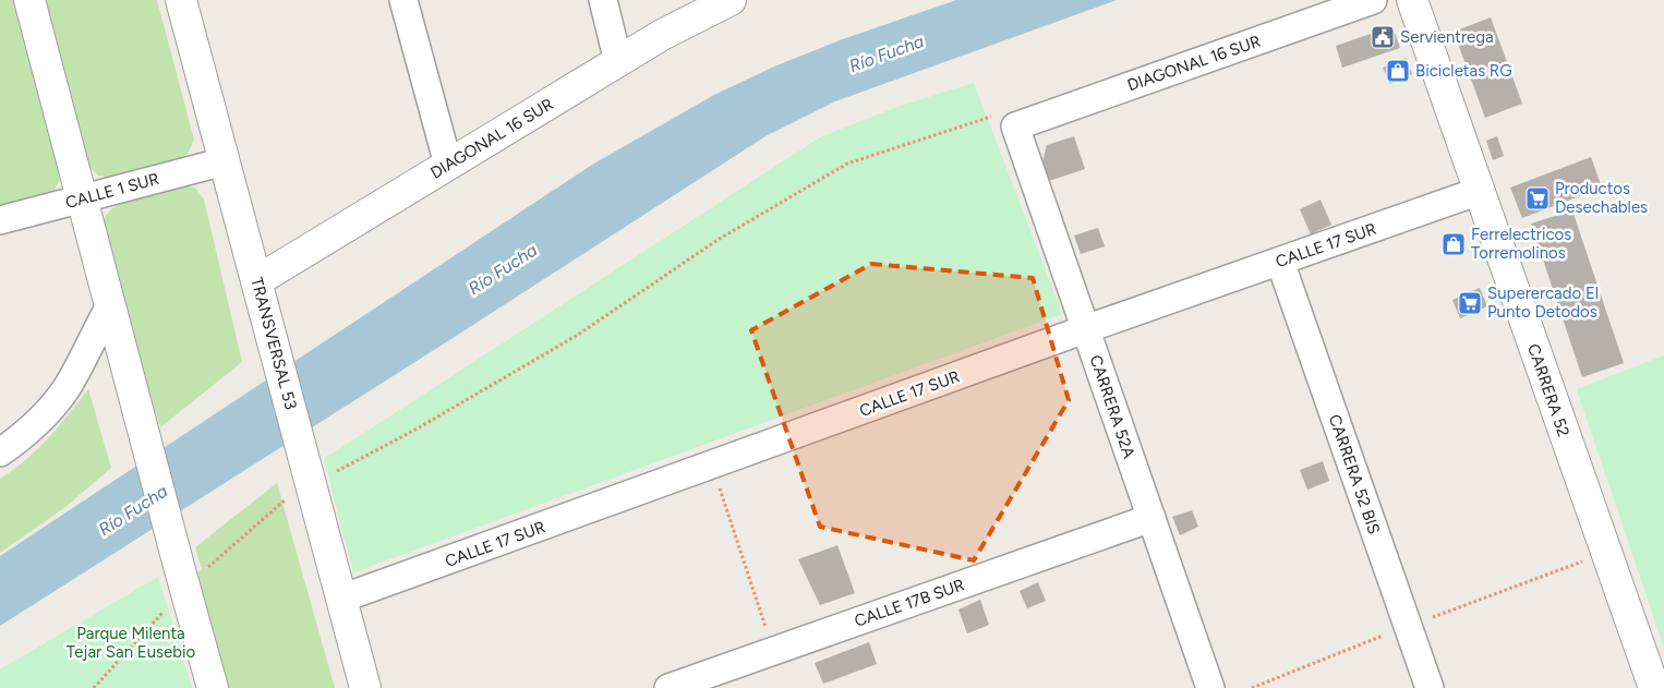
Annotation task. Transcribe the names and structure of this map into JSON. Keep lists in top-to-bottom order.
{
  "streets": {
    "street": [
      "DIAGONAL 16 SUR",
      "CALLE 1 SUR",
      "CALLE 17 SUR",
      "TRANSVERSAL 53",
      "CARRERA 52",
      "CARRERA 52A",
      "CARRERA 52 BIS",
      "CALLE 17B SUR"
    ]
  },
  "crossings": [
    ["DIAGONAL 16 SUR", "TRANSVERSAL 53"],
    ["DIAGONAL 16 SUR", "CARRERA 52A"],
    ["CALLE 1 SUR", "TRANSVERSAL 53"],
    ["CALLE 17 SUR", "TRANSVERSAL 53"],
    ["CALLE 17 SUR", "CARRERA 52"],
    ["CALLE 17 SUR", "CARRERA 52A"],
    ["CALLE 17 SUR", "CARRERA 52 BIS"],
    ["CARRERA 52A", "CALLE 17B SUR"]
  ],
  "water": ["Río Fucha"],
  "parks": ["Parque Milenta Tejar San Eusebio"],
  "places": {
    "public building": ["Servientrega"],
    "shop": ["Bicicletas RG", "Ferrelectricos Torremolinos"],
    "supermarket": ["Productos Desechables", "Superercado El Punto Detodos"]
  }
}
